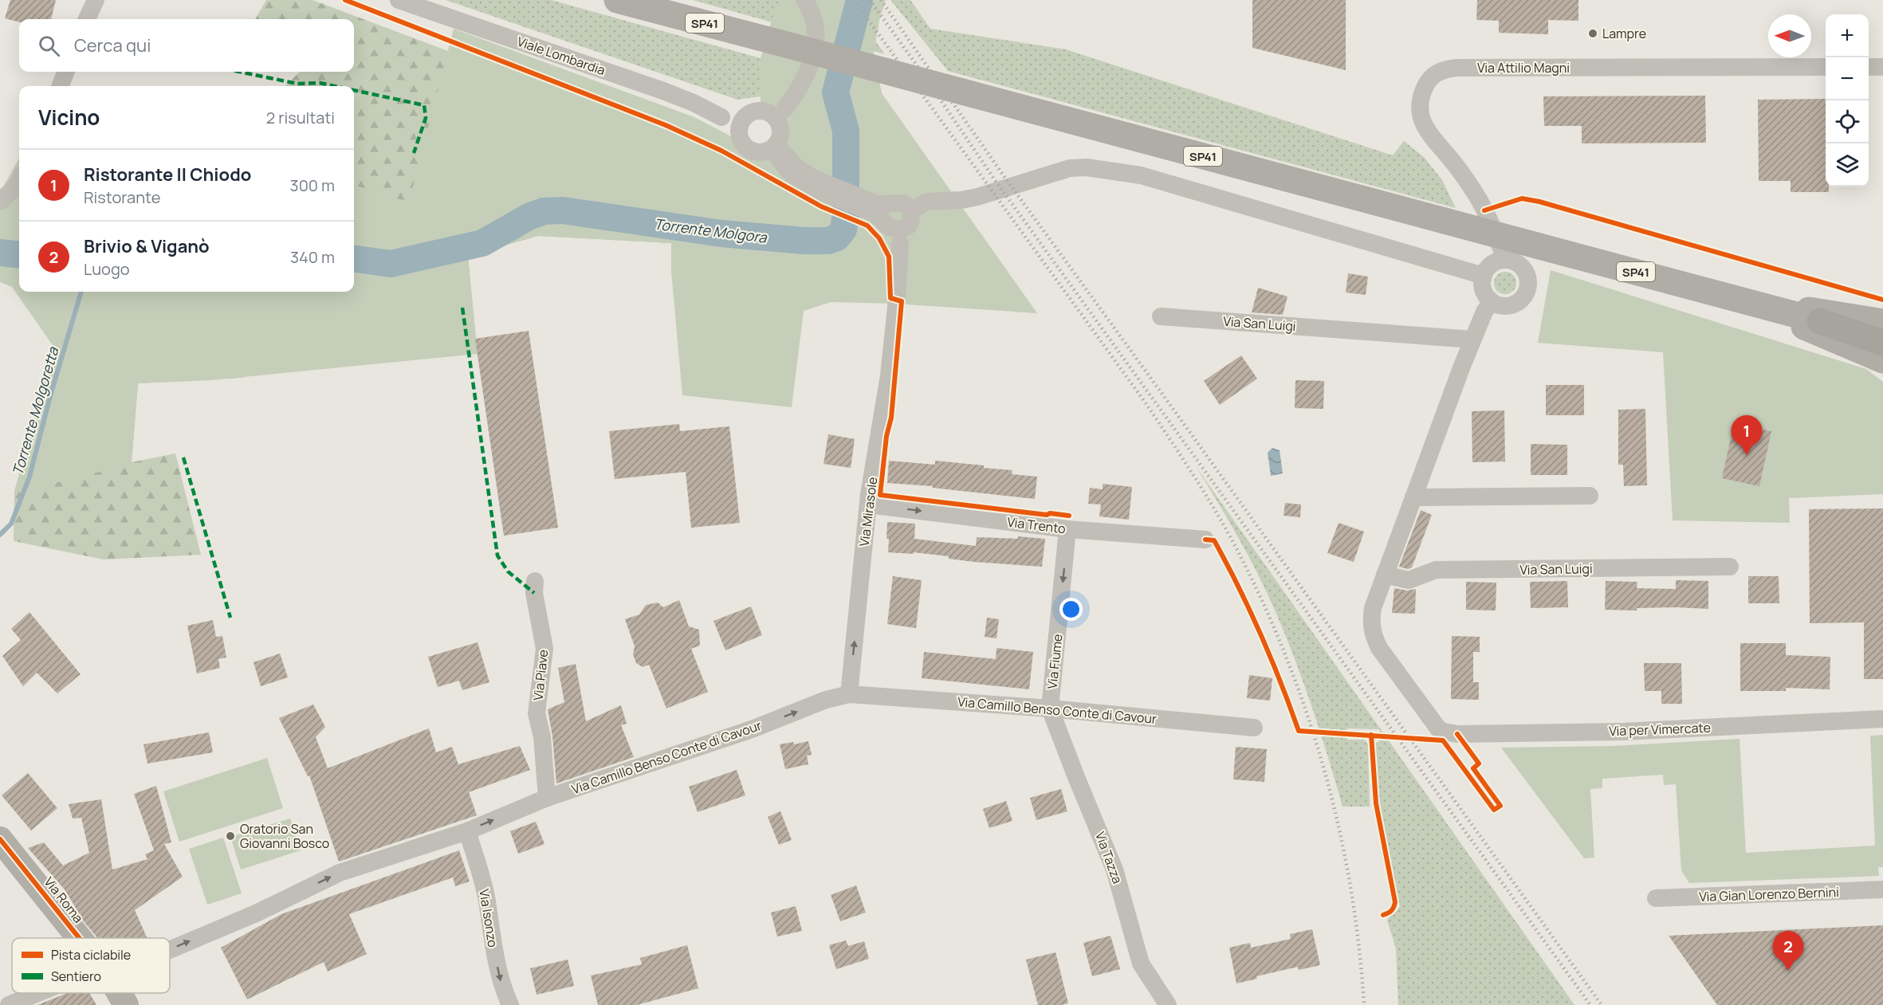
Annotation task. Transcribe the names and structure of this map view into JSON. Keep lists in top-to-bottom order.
{
  "streets": {
    "main road": ["SP41", "Via Roma"],
    "street": [
      "Viale Lombardia",
      "Via Attilio Magni",
      "Via San Luigi",
      "Via Mirasole",
      "Via Trento",
      "Via Fiume",
      "Via Piave",
      "Via Camillo Benso Conte di Cavour",
      "Via per Vimercate",
      "Via Tazza",
      "Via Gian Lorenzo Bernini",
      "Via Isonzo"
    ]
  },
  "crossings": [
    ["Via San Luigi", "Via per Vimercate"],
    ["Via Mirasole", "Via Trento"],
    ["Via Mirasole", "Via Camillo Benso Conte di Cavour"],
    ["Via Trento", "Via Fiume"],
    ["Via Fiume", "Via Camillo Benso Conte di Cavour"],
    ["Via Fiume", "Via Tazza"],
    ["Via Piave", "Via Camillo Benso Conte di Cavour"],
    ["Via Camillo Benso Conte di Cavour", "Via Tazza"],
    ["Via Camillo Benso Conte di Cavour", "Via Isonzo"]
  ],
  "one_way": [
    "Via Mirasole",
    "Via Trento",
    "Via Fiume",
    "Via Camillo Benso Conte di Cavour",
    "Via Isonzo"
  ],
  "water": ["Torrente Molgora", "Torrente Molgoretta"],
  "places": ["Lampre", "Oratorio San Giovanni Bosco"],
  "legend": ["Pista ciclabile", "Sentiero"],
  "north": "left",
  "page": {
    "map_buttons": ["+", "−"],
    "search": "Cerca qui",
    "heading": ["Vicino", "2 risultati"],
    "list": [
      {
        "mark": "1",
        "name": "Ristorante Il Chiodo",
        "note": "Ristorante",
        "value": "300 m"
      },
      {
        "mark": "2",
        "name": "Brivio & Viganò",
        "note": "Luogo",
        "value": "340 m"
      }
    ],
    "pins": ["1", "2"]
  }
}
